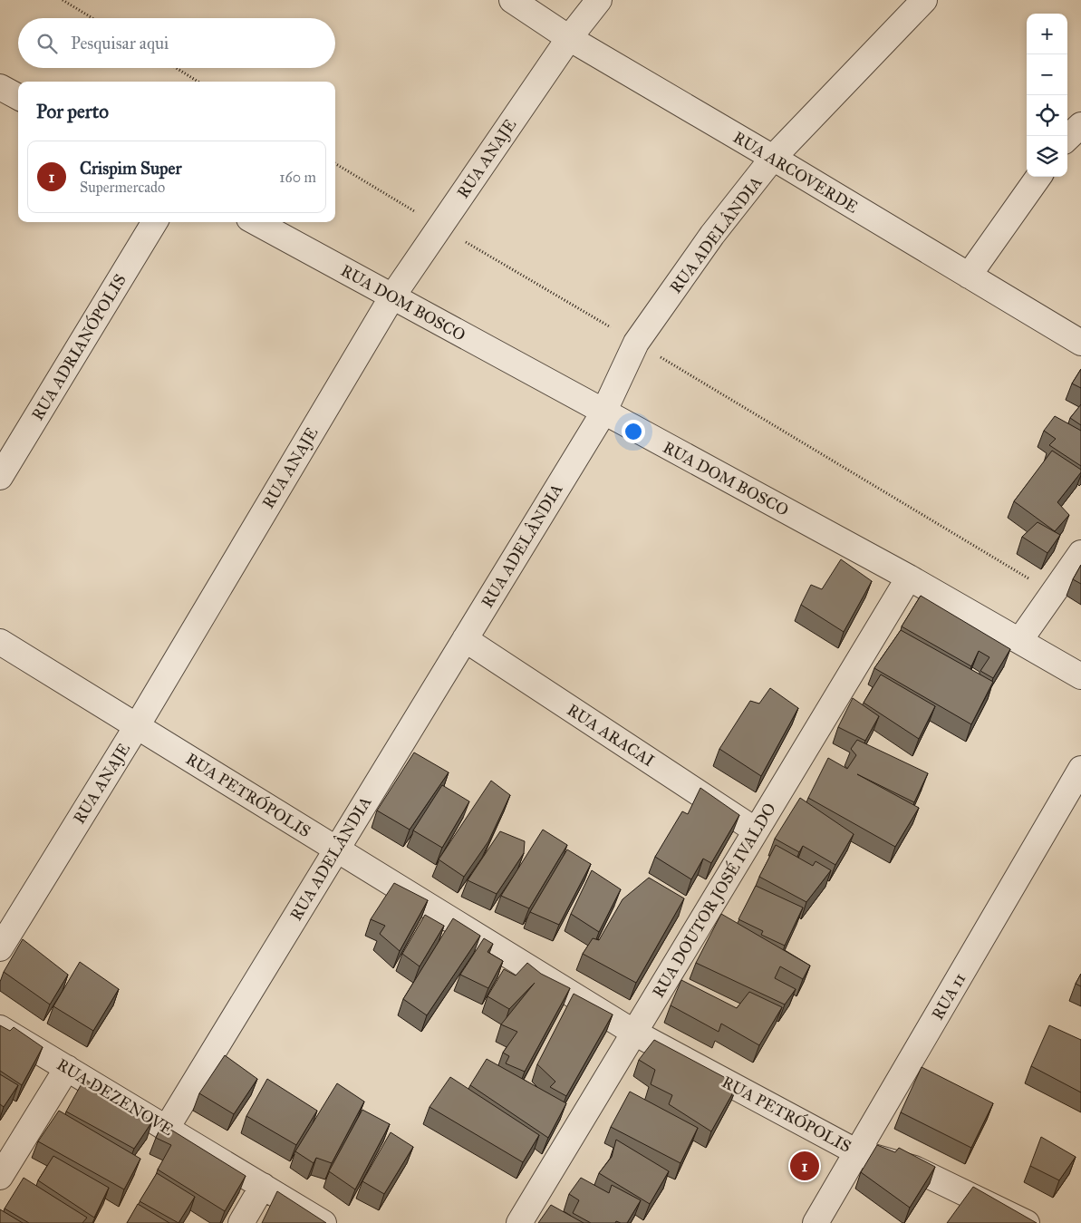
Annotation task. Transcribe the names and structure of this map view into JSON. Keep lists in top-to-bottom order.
{
  "streets": {
    "street": [
      "RUA ANAJE",
      "RUA ARCOVERDE",
      "RUA ADELÂNDIA",
      "RUA DOM BOSCO",
      "RUA ADRIANÓPOLIS",
      "RUA ARACAI",
      "RUA PETRÓPOLIS",
      "RUA DOUTOR JOSÉ IVALDO",
      "RUA 11",
      "RUA DEZENOVE"
    ]
  },
  "crossings": [
    ["RUA ANAJE", "RUA ARCOVERDE"],
    ["RUA ANAJE", "RUA DOM BOSCO"],
    ["RUA ANAJE", "RUA PETRÓPOLIS"],
    ["RUA ARCOVERDE", "RUA ADELÂNDIA"],
    ["RUA ADELÂNDIA", "RUA DOM BOSCO"],
    ["RUA ADELÂNDIA", "RUA ARACAI"],
    ["RUA ADELÂNDIA", "RUA PETRÓPOLIS"],
    ["RUA ADELÂNDIA", "RUA DEZENOVE"],
    ["RUA DOM BOSCO", "RUA DOUTOR JOSÉ IVALDO"],
    ["RUA ARACAI", "RUA DOUTOR JOSÉ IVALDO"],
    ["RUA PETRÓPOLIS", "RUA DOUTOR JOSÉ IVALDO"],
    ["RUA PETRÓPOLIS", "RUA 11"]
  ],
  "page": {
    "map_buttons": ["+", "−"],
    "search": "Pesquisar aqui",
    "heading": "Por perto",
    "list": [
      {
        "mark": "1",
        "name": "Crispim Super",
        "note": "Supermercado",
        "value": "160 m"
      }
    ],
    "pins": "1"
  }
}
